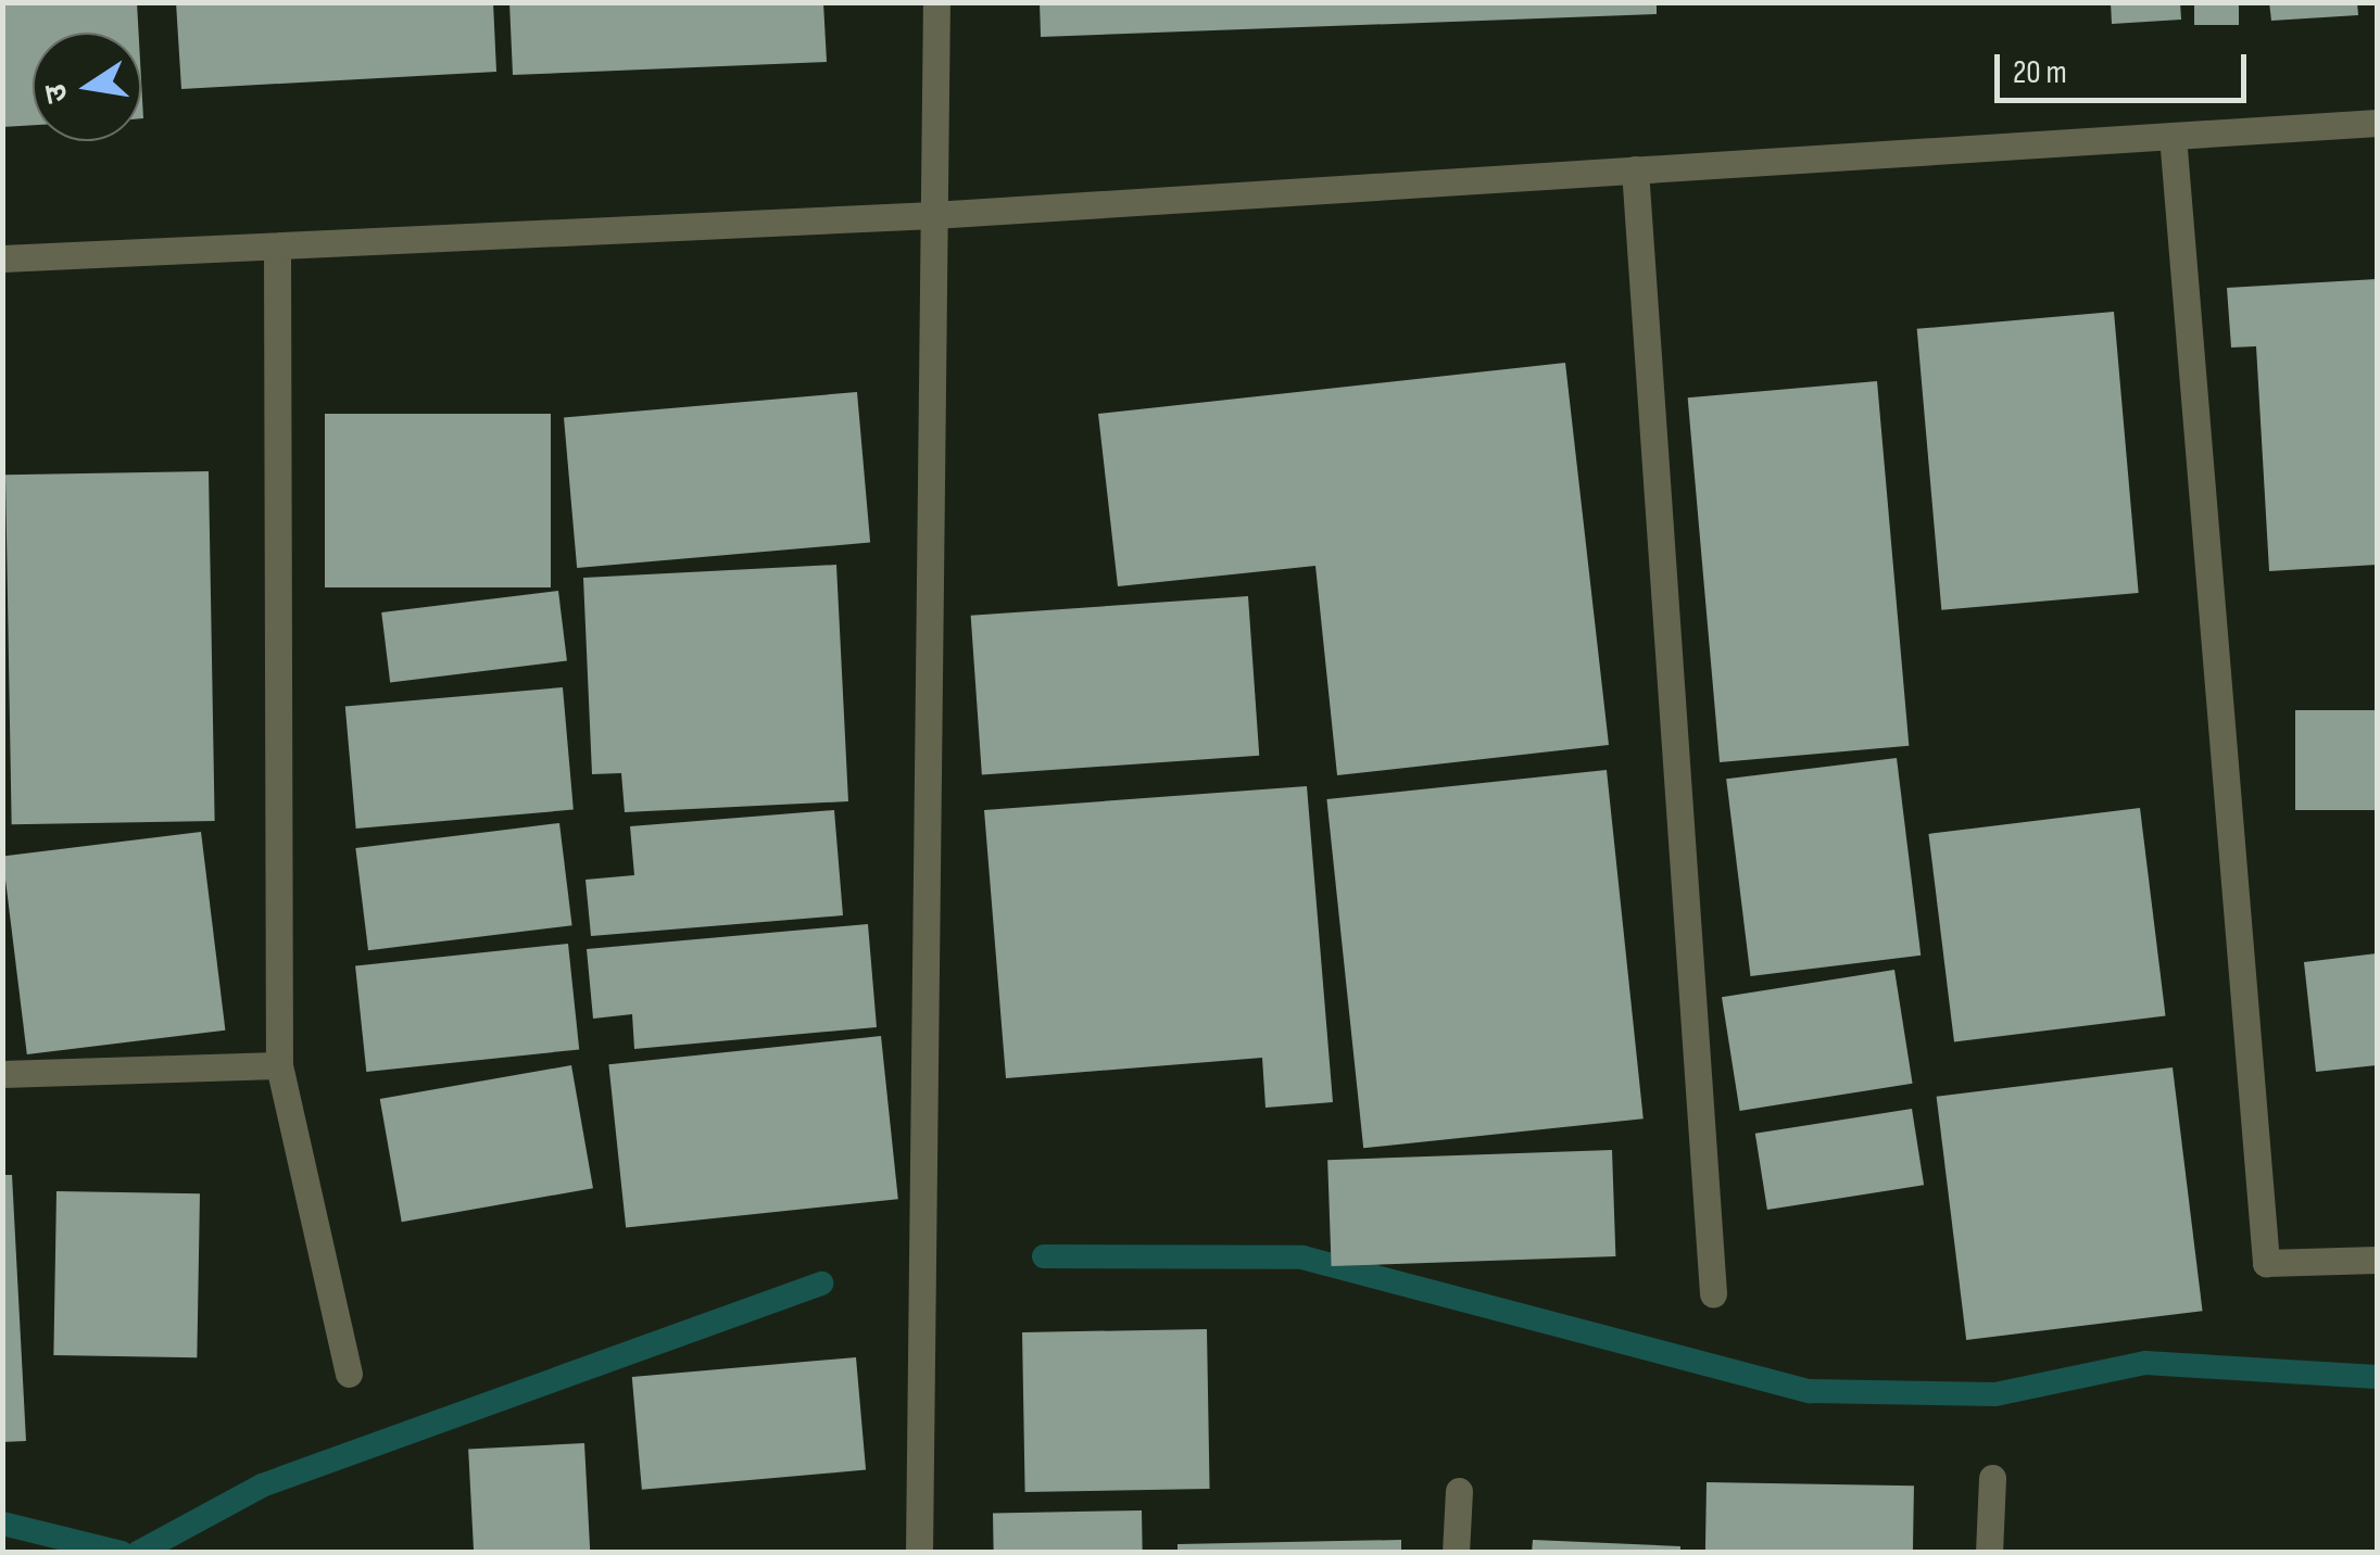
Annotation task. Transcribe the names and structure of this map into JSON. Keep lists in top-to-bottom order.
{
  "scale_bar": "20 m",
  "north": "left"
}
